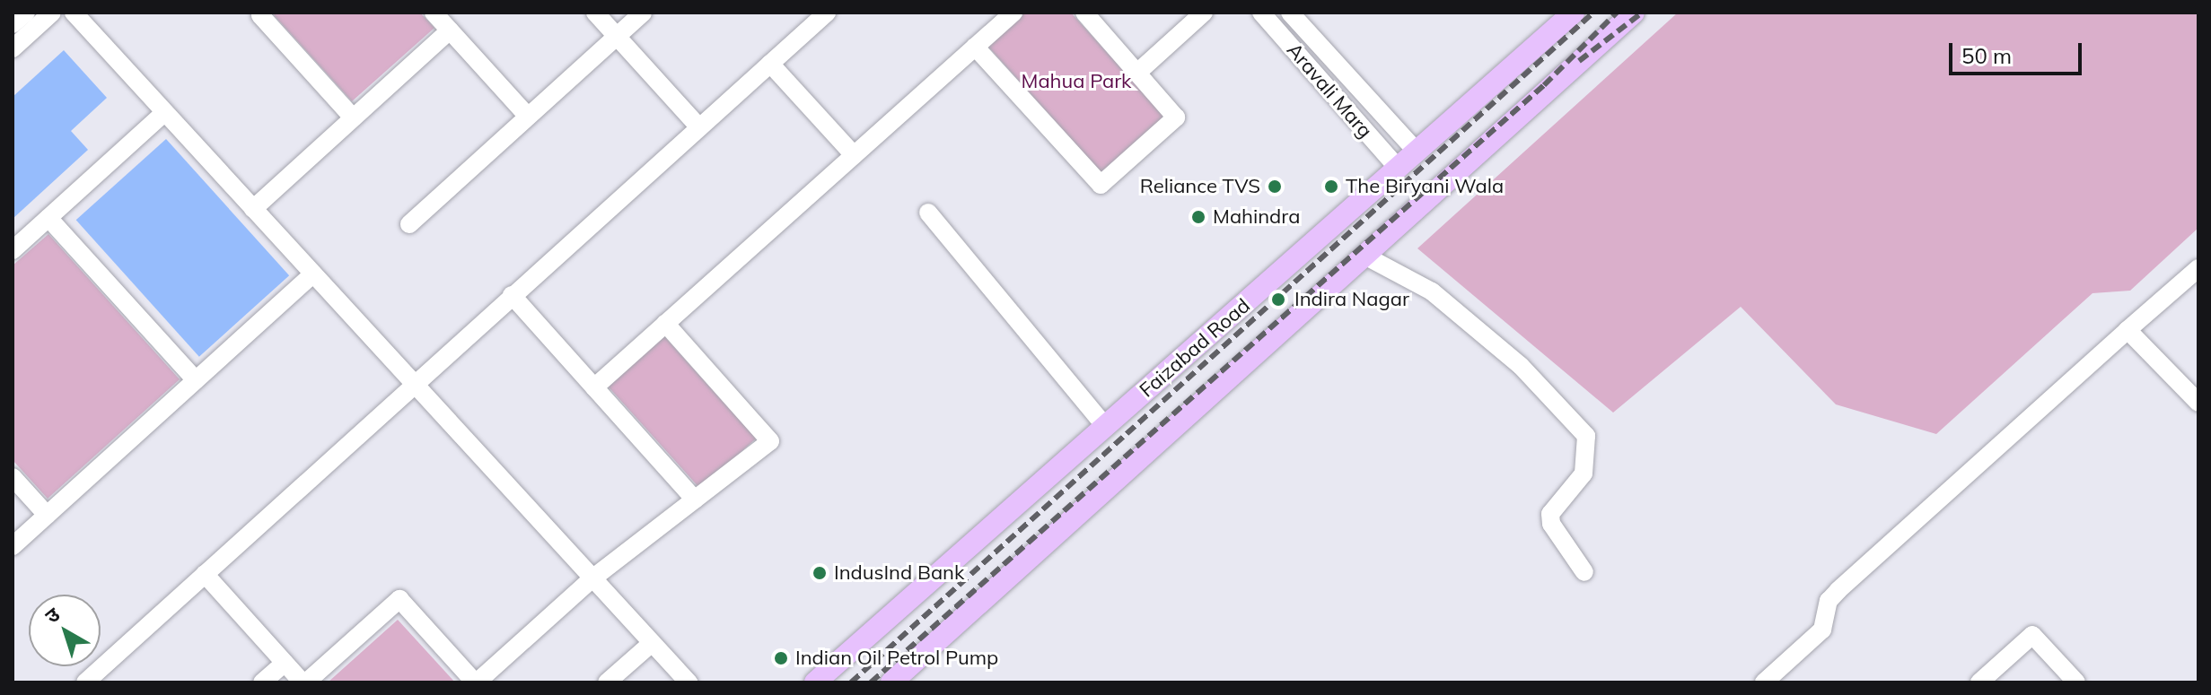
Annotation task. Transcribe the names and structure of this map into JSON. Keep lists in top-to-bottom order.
{
  "streets": {
    "main road": ["Faizabad Road"],
    "street": ["Aravali Marg"]
  },
  "crossings": [
    ["Aravali Marg", "Faizabad Road"]
  ],
  "parks": ["Mahua Park"],
  "places": [
    "Reliance TVS",
    "The Biryani Wala",
    "Mahindra",
    "Indira Nagar",
    "IndusInd Bank",
    "Indian Oil Petrol Pump"
  ],
  "scale_bar": "50 m",
  "north": "top left"
}
